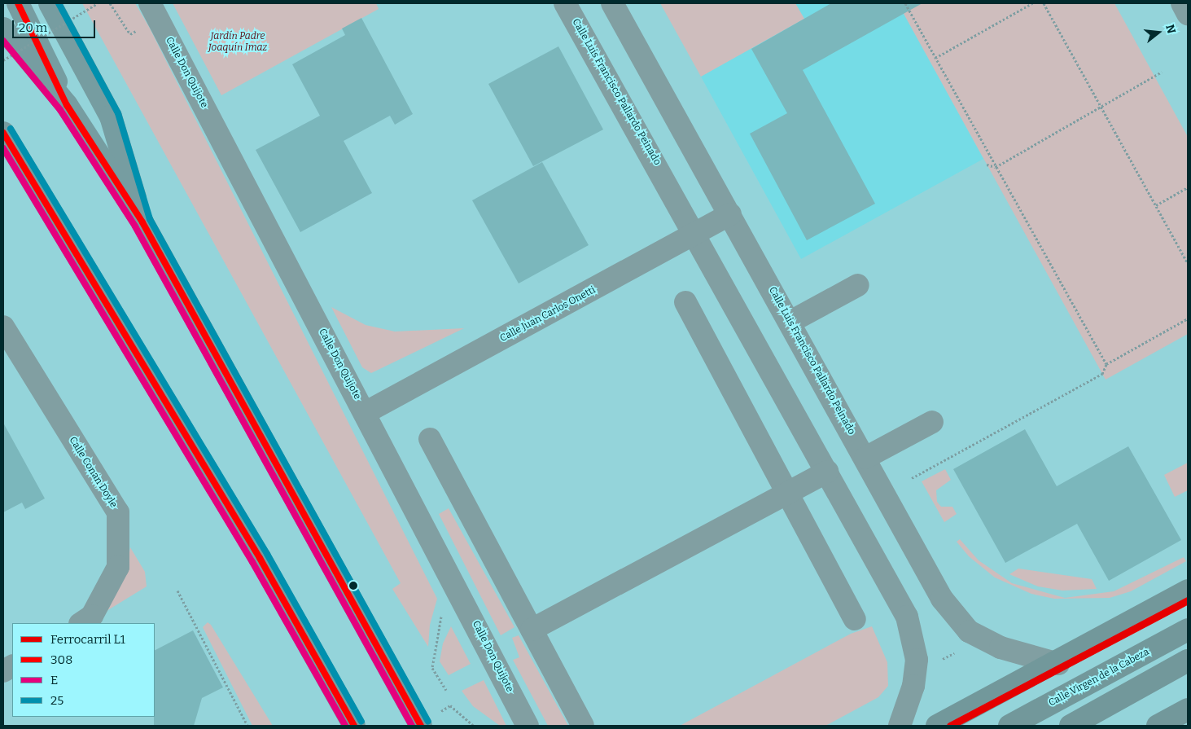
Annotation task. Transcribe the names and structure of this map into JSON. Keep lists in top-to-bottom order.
{
  "streets": {
    "main road": ["Calle Virgen de la Cabeza"],
    "street": [
      "Calle Don Quijote",
      "Calle Luis Francisco Pallardo Peinado",
      "Calle Juan Carlos Onetti",
      "Calle Conan Doyle"
    ]
  },
  "crossings": [
    ["Calle Don Quijote", "Calle Juan Carlos Onetti"],
    ["Calle Luis Francisco Pallardo Peinado", "Calle Juan Carlos Onetti"]
  ],
  "parks": ["Jardín Padre Joaquín Imaz"],
  "lines": [
    "transit line 308",
    "transit line 25",
    "transit line E",
    "rail line L1"
  ],
  "legend": [
    "Ferrocarril L1",
    "308",
    "E",
    "25"
  ],
  "scale_bar": "20 m",
  "north": "right"
}
